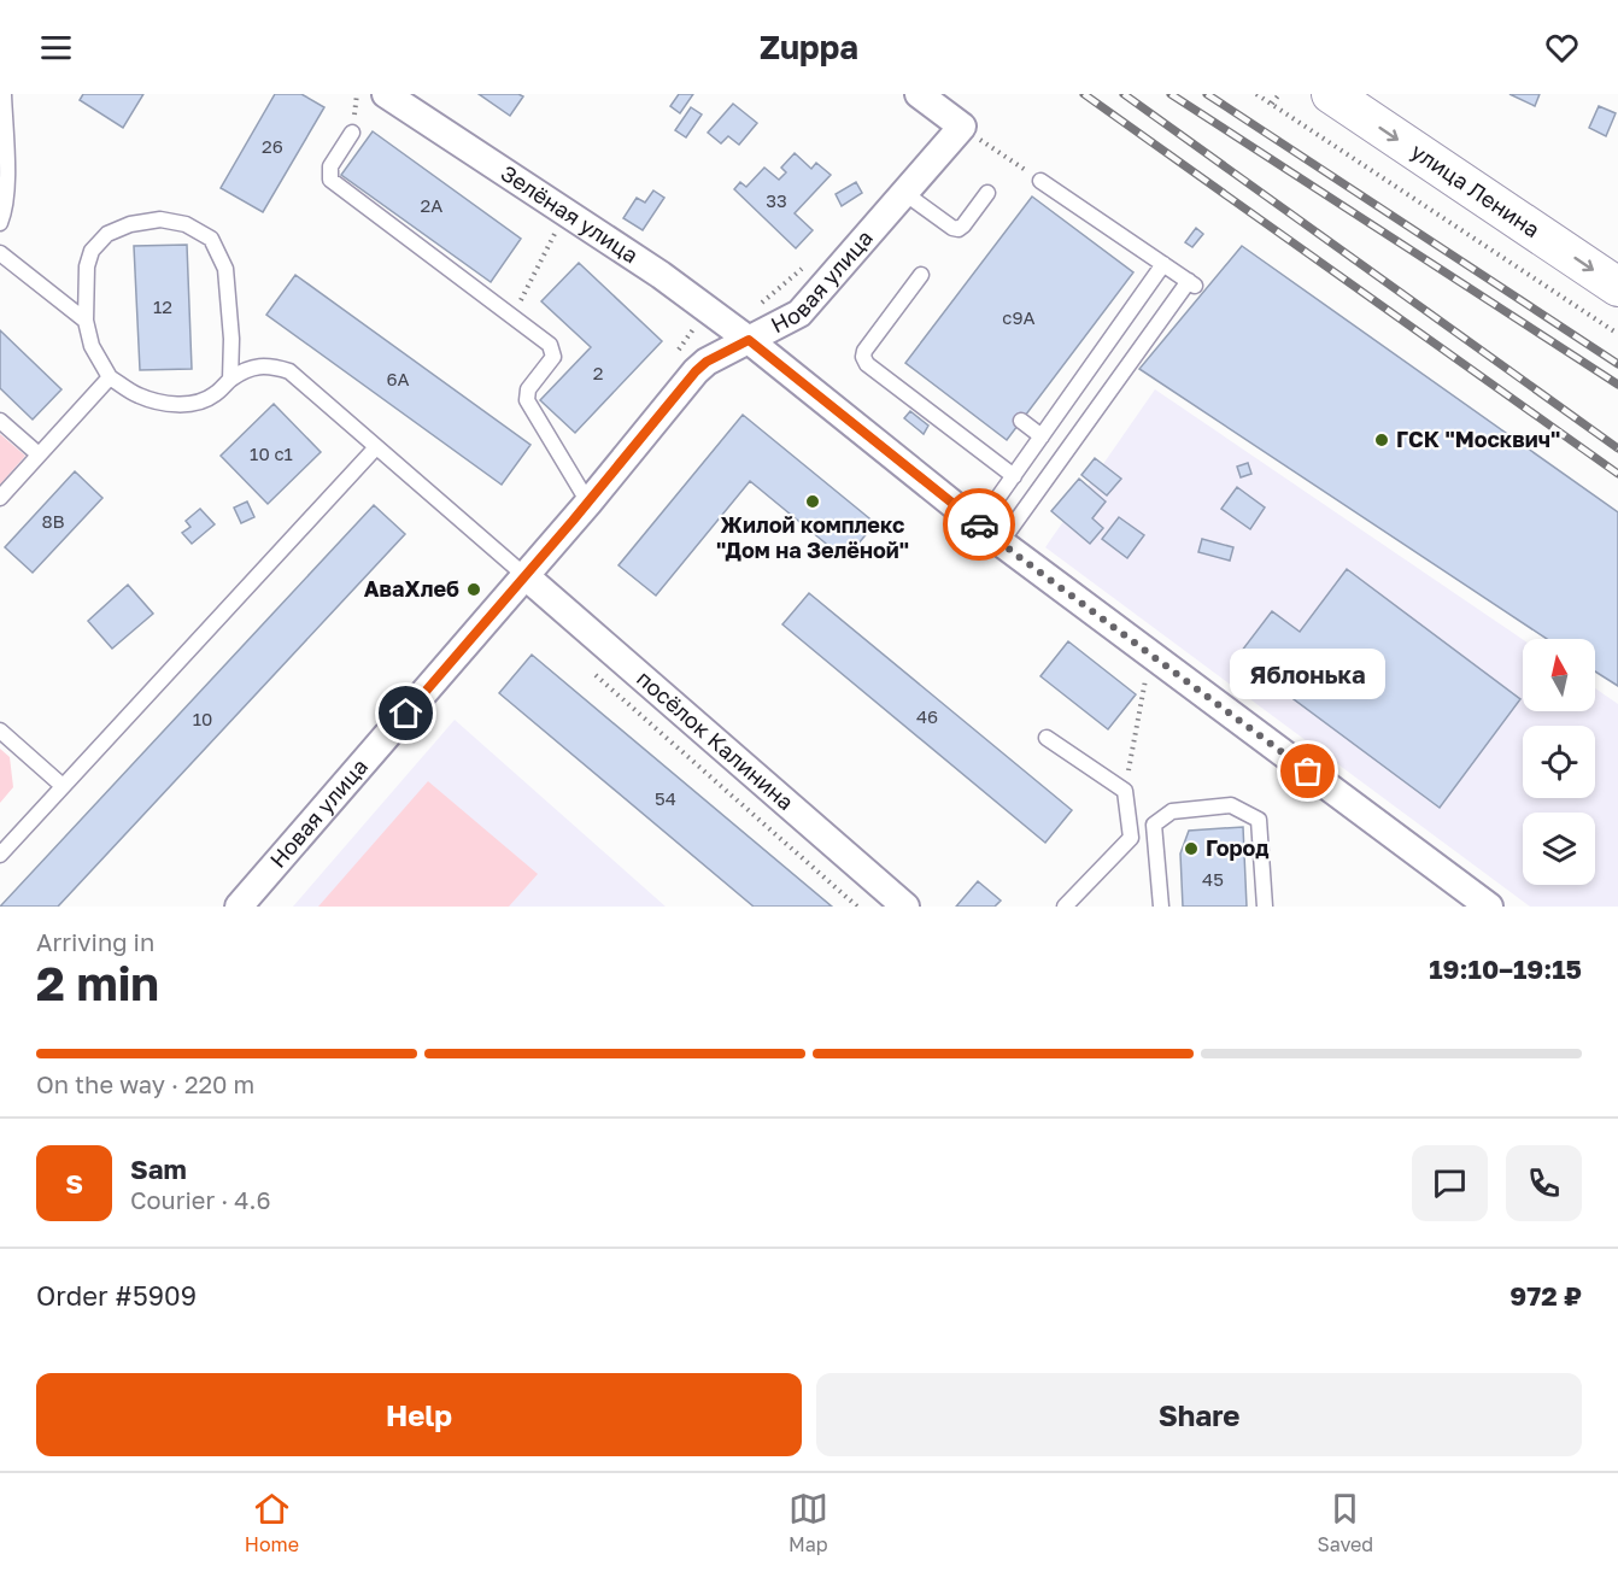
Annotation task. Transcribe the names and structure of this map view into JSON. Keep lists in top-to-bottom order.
{
  "streets": {
    "street": [
      "улица Ленина",
      "Зелёная улица",
      "Новая улица",
      "посёлок Калинина"
    ]
  },
  "crossings": [
    ["Зелёная улица", "Новая улица"],
    ["Новая улица", "посёлок Калинина"]
  ],
  "one_way": ["улица Ленина"],
  "places": [
    "ГСК \"Москвич\"",
    "Жилой комплекс \"Дом на Зелёной\"",
    "АваХлеб",
    "Яблонька",
    "Город"
  ],
  "house_numbers": [
    "26",
    "33",
    "2А",
    "12",
    "с9А",
    "2",
    "6А",
    "10 с1",
    "8В",
    "46",
    "10",
    "54",
    "45"
  ],
  "north": "top",
  "page": {
    "header": "Zuppa",
    "bubble": "Яблонька",
    "heading": ["2 min", "Arriving in", "19:10–19:15"],
    "panel": [
      "Sam",
      "Courier · 4.6",
      "Order #5909",
      "972 ₽"
    ],
    "bar": "On the way · 220 m",
    "round": "S",
    "buttons": ["Help", "Share"],
    "tabs": ["Home", "Map", "Saved"]
  }
}
